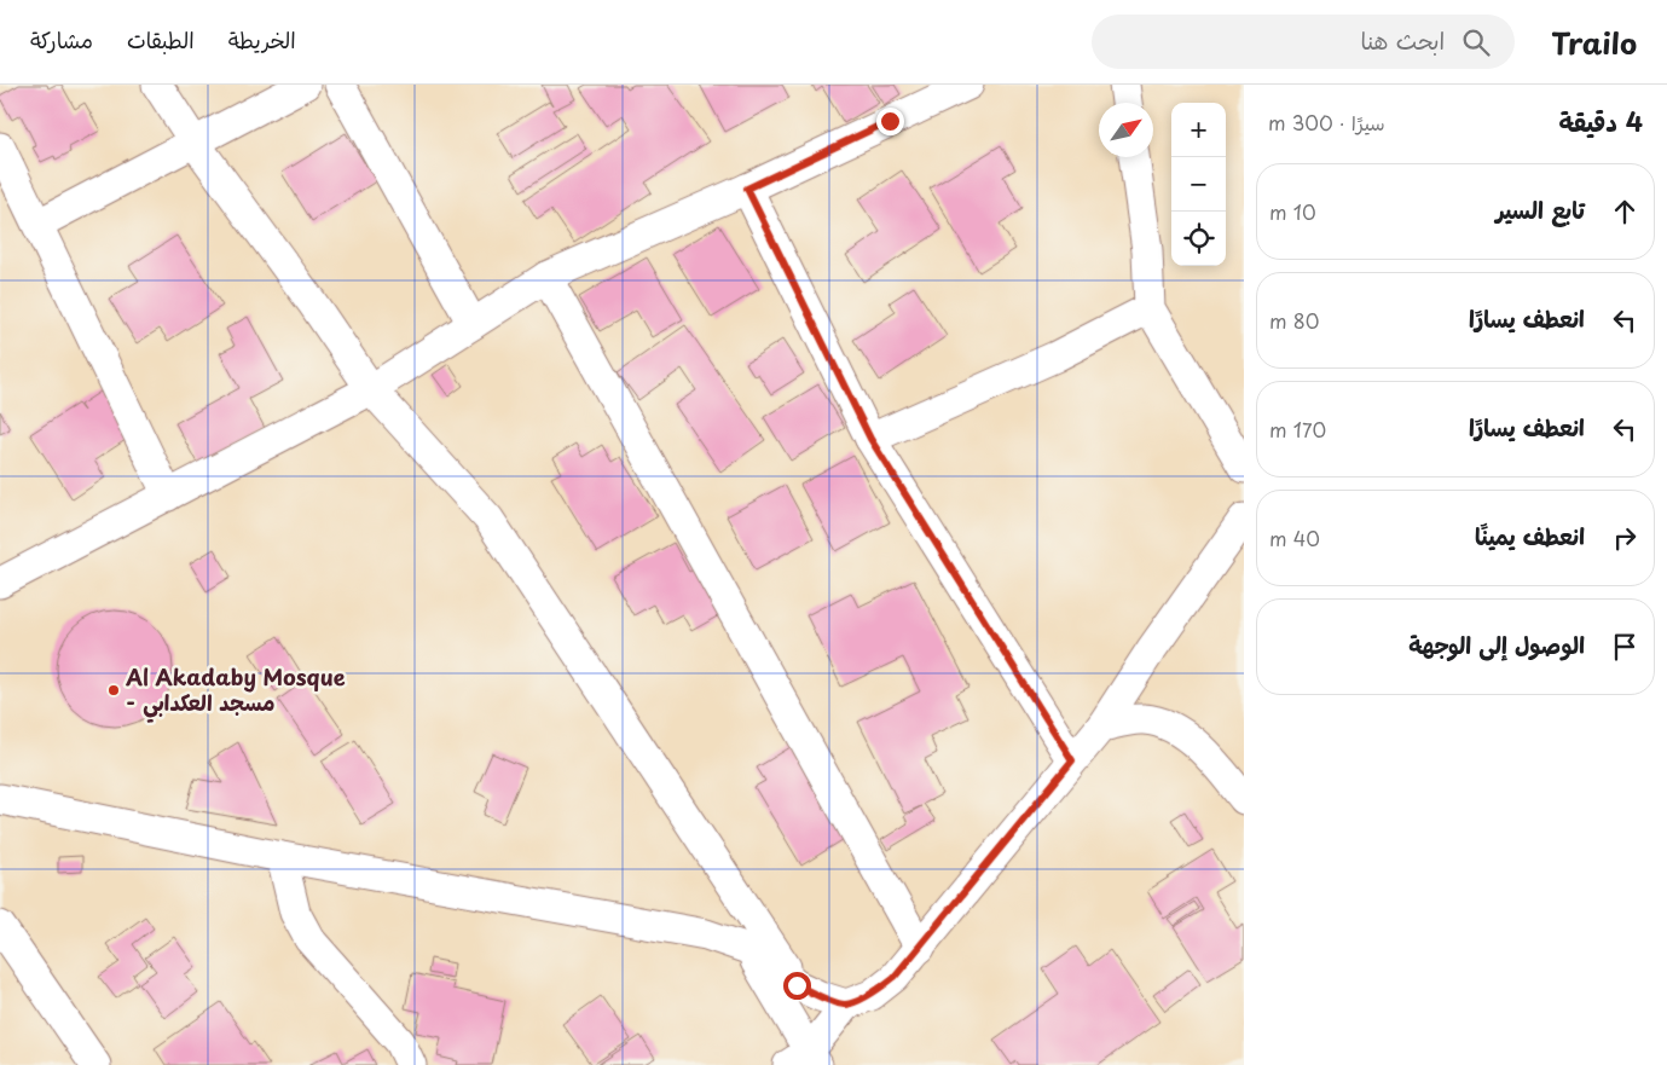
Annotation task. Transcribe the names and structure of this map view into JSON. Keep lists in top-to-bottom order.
{
  "places": ["Al Akadaby Mosque - مسجد العكدابي"],
  "north": "top right",
  "page": {
    "header": "Trailo",
    "search": "ابحث هنا",
    "nav": ["الخريطة", "الطبقات", "مشاركة"],
    "heading": ["4 دقيقة", "سيرًا · 300 m"],
    "map_buttons": ["+", "−"],
    "list": [
      ["تابع السير", "10 m"],
      ["انعطف يسارًا", "80 m"],
      ["انعطف يسارًا", "170 m"],
      ["انعطف يمينًا", "40 m"],
      "الوصول إلى الوجهة"
    ]
  }
}
